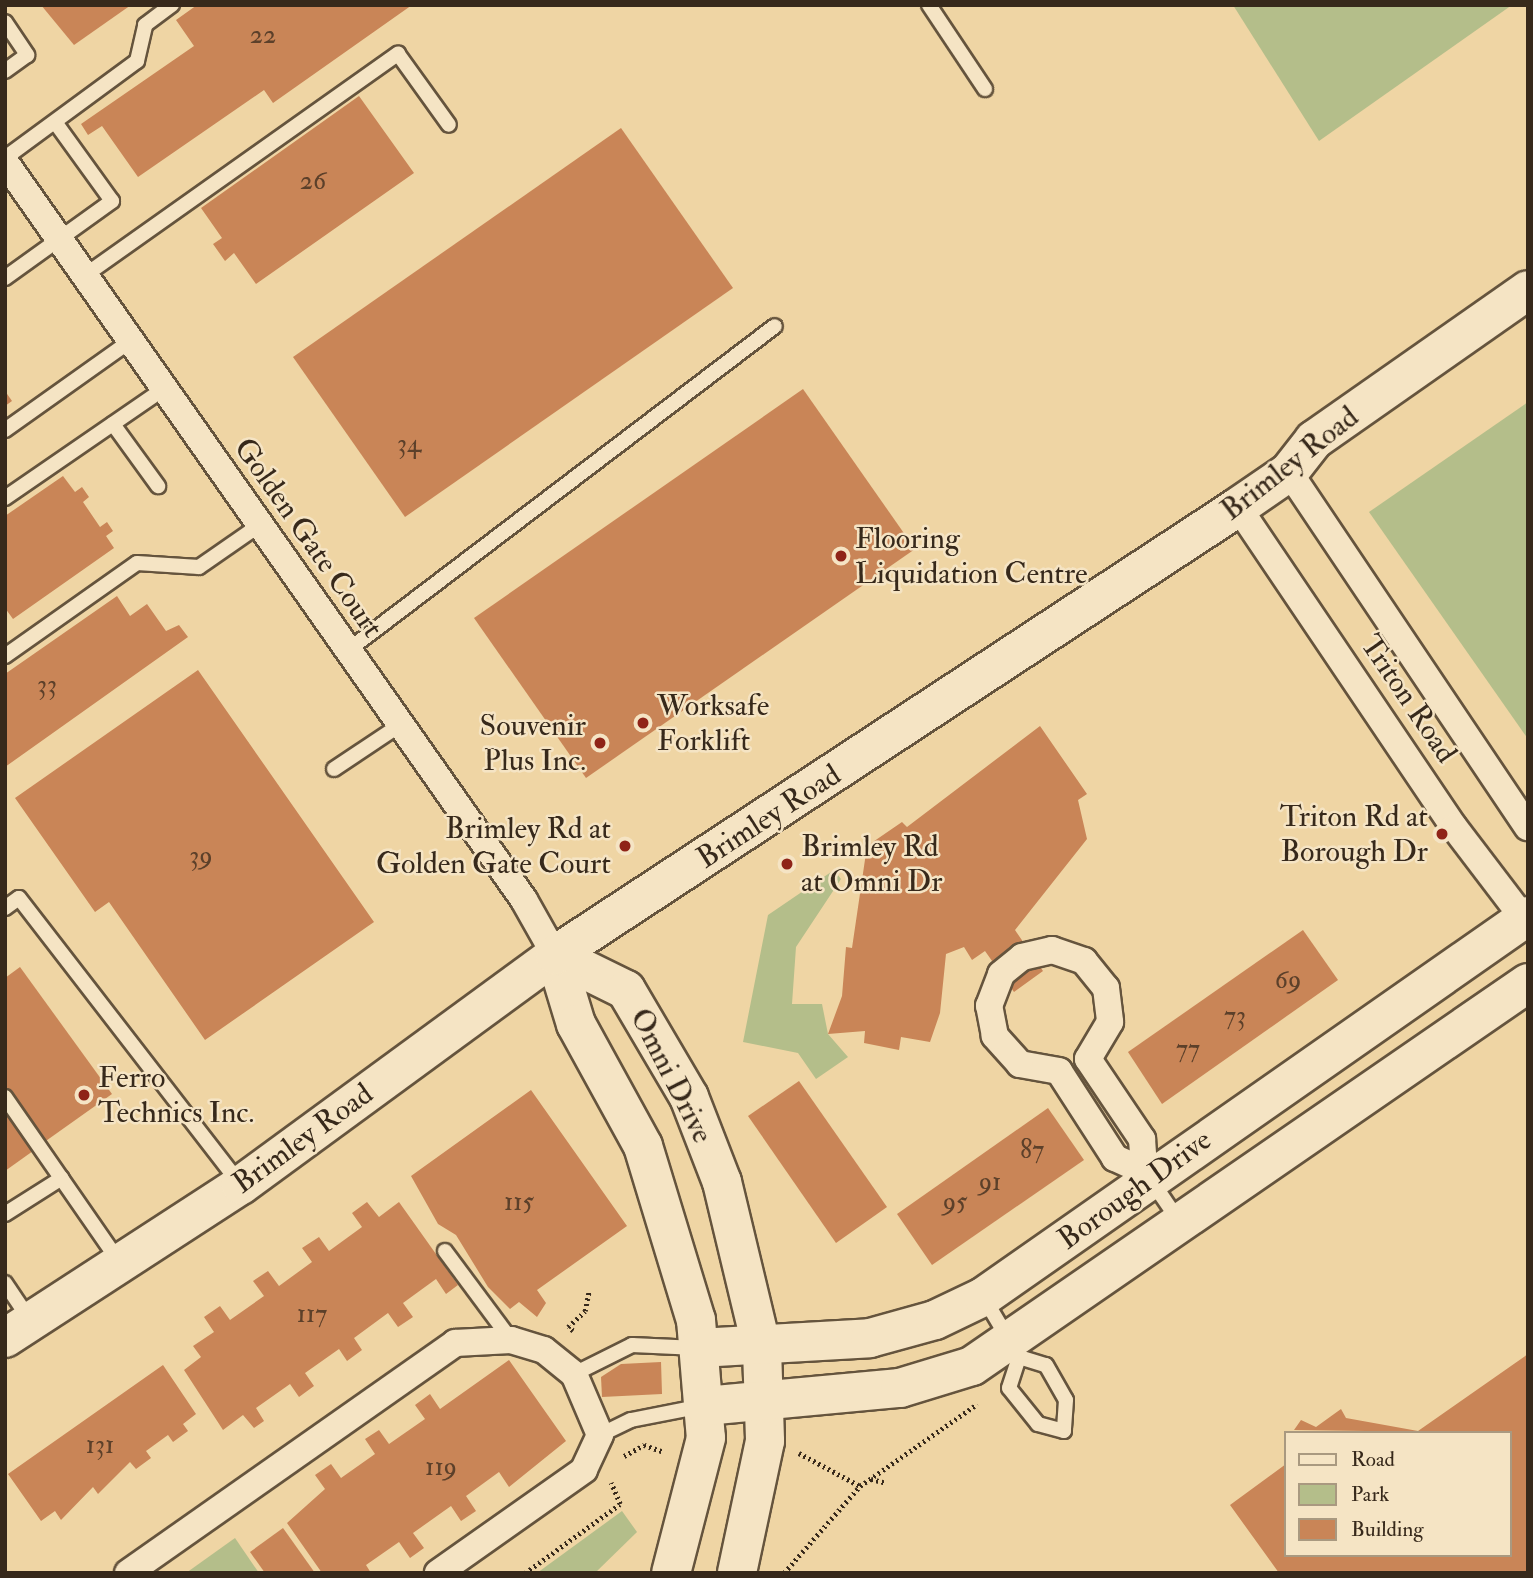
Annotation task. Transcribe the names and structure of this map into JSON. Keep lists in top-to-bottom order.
{
  "streets": {
    "street": [
      "Brimley Road",
      "Golden Gate Court",
      "Triton Road",
      "Omni Drive",
      "Borough Drive"
    ]
  },
  "crossings": [
    ["Brimley Road", "Golden Gate Court"],
    ["Brimley Road", "Triton Road"],
    ["Brimley Road", "Omni Drive"],
    ["Golden Gate Court", "Omni Drive"],
    ["Triton Road", "Borough Drive"],
    ["Omni Drive", "Borough Drive"]
  ],
  "places": [
    "Flooring Liquidation Centre",
    "Worksafe Forklift",
    "Souvenir Plus Inc.",
    "Triton Rd at Borough Dr",
    "Brimley Rd at Golden Gate Court",
    "Brimley Rd at Omni Dr",
    "Ferro Technics Inc."
  ],
  "house_numbers": [
    "22",
    "26",
    "34",
    "33",
    "39",
    "69",
    "73",
    "77",
    "87",
    "91",
    "115",
    "95",
    "117",
    "131",
    "119"
  ],
  "legend": ["Road", "Park", "Building"]
}
